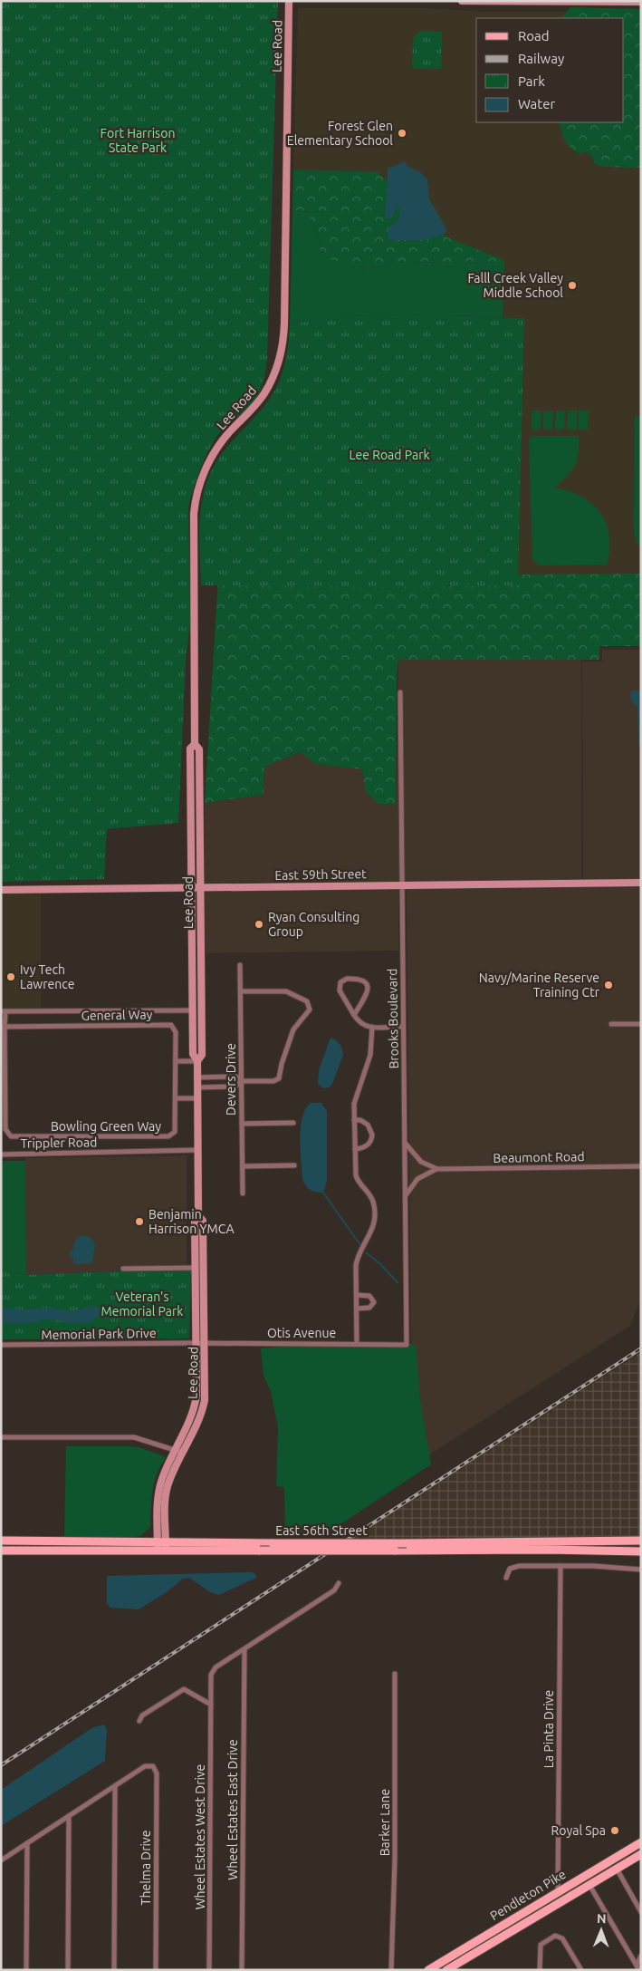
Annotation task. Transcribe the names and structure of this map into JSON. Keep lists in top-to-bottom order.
{
  "streets": {
    "main road": ["East 56th Street", "Pendleton Pike"],
    "street": [
      "Lee Road",
      "East 59th Street",
      "General Way",
      "Brooks Boulevard",
      "Devers Drive",
      "Bowling Green Way",
      "Trippler Road",
      "Beaumont Road",
      "Otis Avenue",
      "Memorial Park Drive",
      "La Pinta Drive",
      "Wheel Estates East Drive",
      "Barker Lane",
      "Wheel Estates West Drive",
      "Thelma Drive"
    ]
  },
  "crossings": [
    ["Lee Road", "East 59th Street"],
    ["Lee Road", "Trippler Road"],
    ["Lee Road", "Otis Avenue"],
    ["Lee Road", "Memorial Park Drive"],
    ["Lee Road", "East 56th Street"],
    ["East 59th Street", "Brooks Boulevard"],
    ["General Way", "Bowling Green Way"],
    ["Brooks Boulevard", "Beaumont Road"],
    ["Brooks Boulevard", "Otis Avenue"],
    ["Otis Avenue", "Memorial Park Drive"],
    ["La Pinta Drive", "Pendleton Pike"],
    ["Wheel Estates East Drive", "Wheel Estates West Drive"]
  ],
  "parks": ["Fort Harrison State Park", "Lee Road Park", "Veteran's Memorial Park"],
  "places": [
    "Forest Glen Elementary School",
    "Falll Creek Valley Middle School",
    "Ryan Consulting Group",
    "Ivy Tech Lawrence",
    "Navy/Marine Reserve Training Ctr",
    "Benjamin Harrison YMCA",
    "Royal Spa"
  ],
  "legend": [
    "Road",
    "Railway",
    "Park",
    "Water"
  ],
  "north": "top"
}
